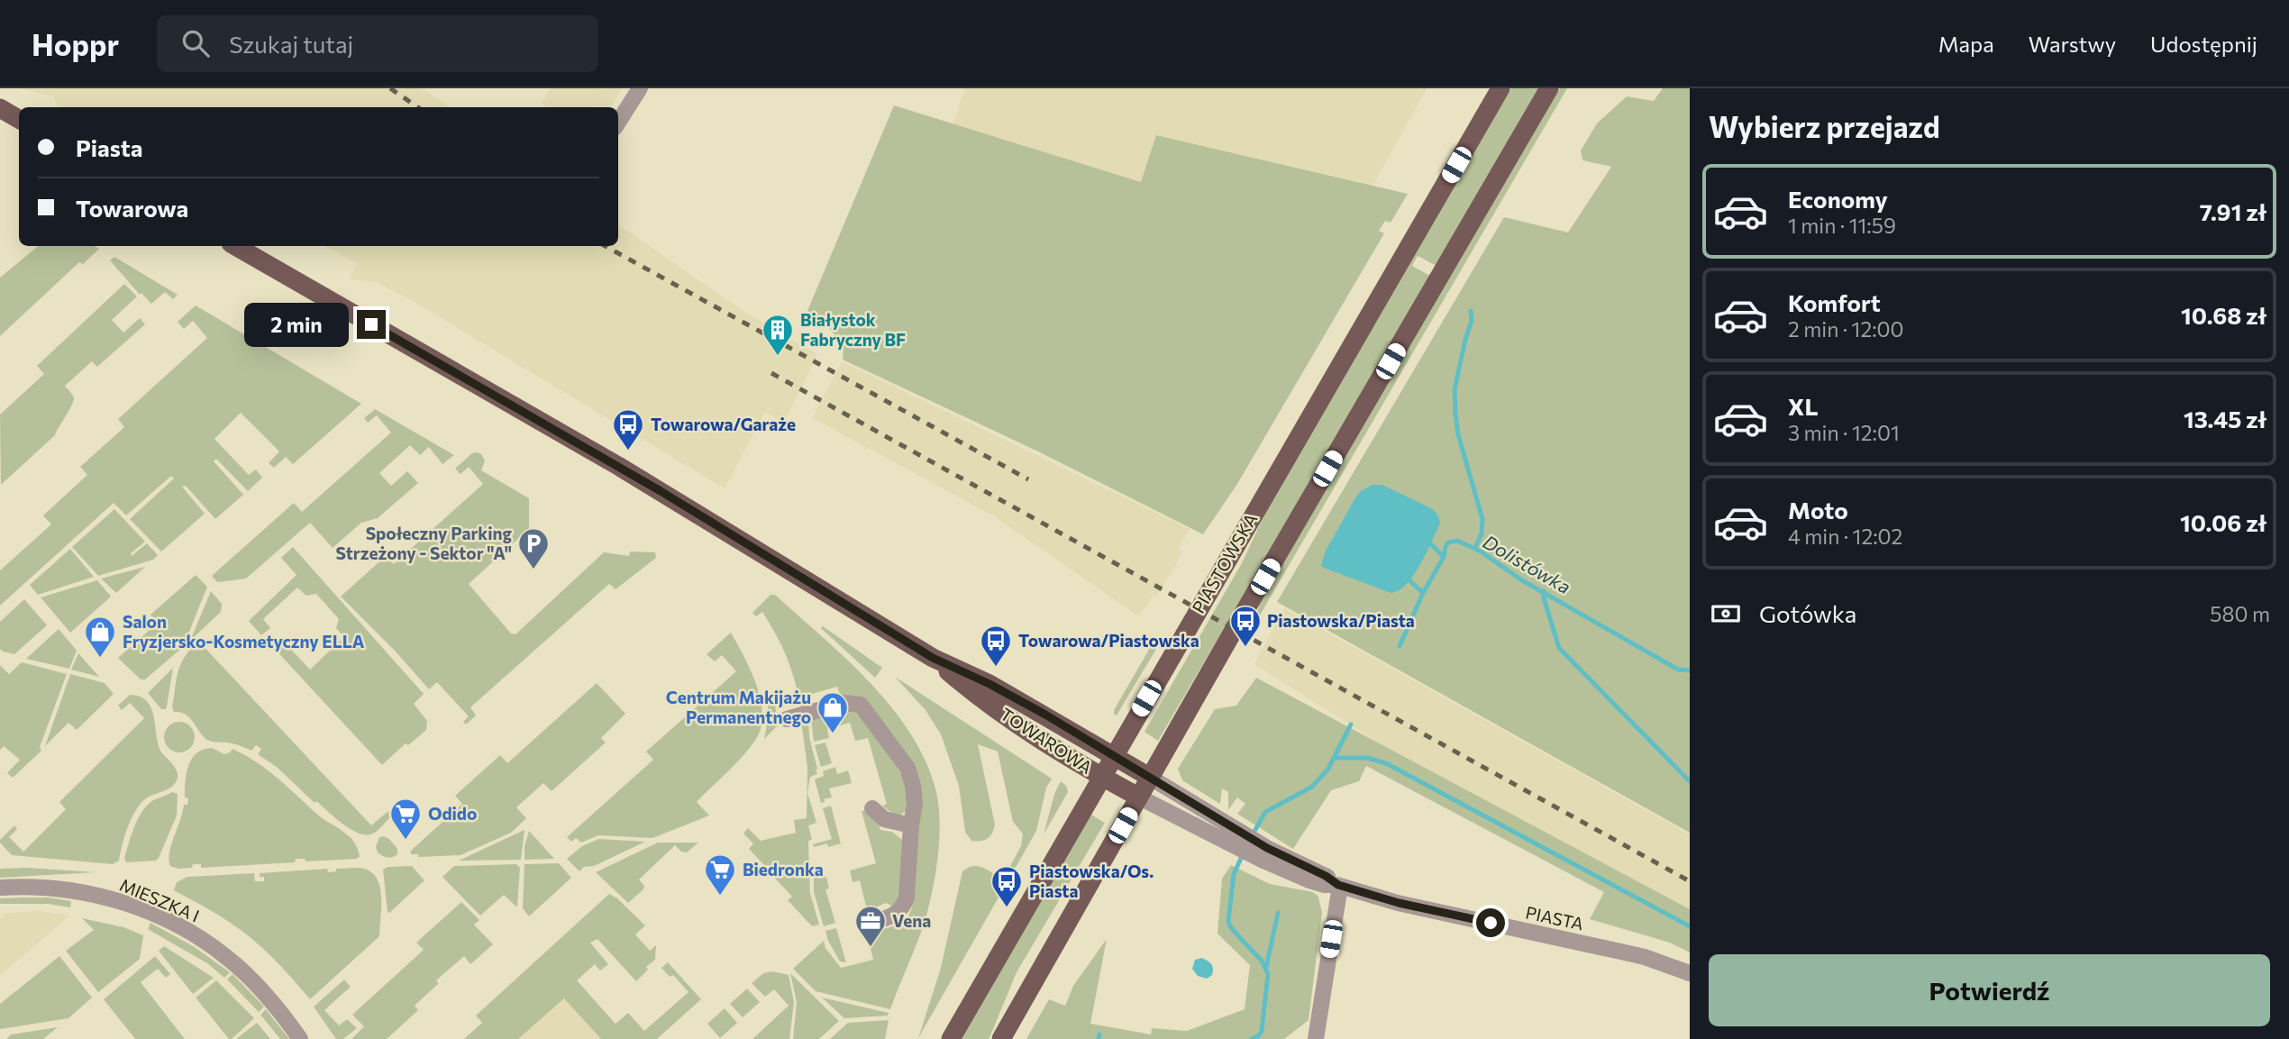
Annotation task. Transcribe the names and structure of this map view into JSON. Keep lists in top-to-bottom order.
{
  "streets": {
    "main road": ["PIASTOWSKA", "TOWAROWA"],
    "street": ["MIESZKA I", "PIASTA"]
  },
  "crossings": [
    ["PIASTOWSKA", "TOWAROWA"],
    ["TOWAROWA", "PIASTA"]
  ],
  "water": ["Dolistówka"],
  "places": {
    "building": ["Białystok Fabryczny BF"],
    "bus stop": [
      "Towarowa/Garaże",
      "Piastowska/Piasta",
      "Towarowa/Piastowska",
      "Piastowska/Os. Piasta"
    ],
    "parking": ["Społeczny Parking Strzeżony - Sektor \"A\""],
    "shop": ["Salon Fryzjersko-Kosmetyczny ELLA", "Centrum Makijażu Permanentnego"],
    "supermarket": ["Odido", "Biedronka"],
    "office": ["Vena"]
  },
  "page": {
    "header": "Hoppr",
    "search": "Szukaj tutaj",
    "nav": ["Mapa", "Warstwy", "Udostępnij"],
    "heading": "Wybierz przejazd",
    "banner": ["Piasta", "Towarowa"],
    "list": [
      {
        "name": "Economy",
        "note": "1 min · 11:59",
        "value": "7.91 zł"
      },
      {
        "name": "Komfort",
        "note": "2 min · 12:00",
        "value": "10.68 zł"
      },
      {
        "name": "XL",
        "note": "3 min · 12:01",
        "value": "13.45 zł"
      },
      {
        "name": "Moto",
        "note": "4 min · 12:02",
        "value": "10.06 zł"
      }
    ],
    "bubble": "2 min",
    "pay": ["Gotówka", "580 m"],
    "buttons": "Potwierdź"
  }
}
